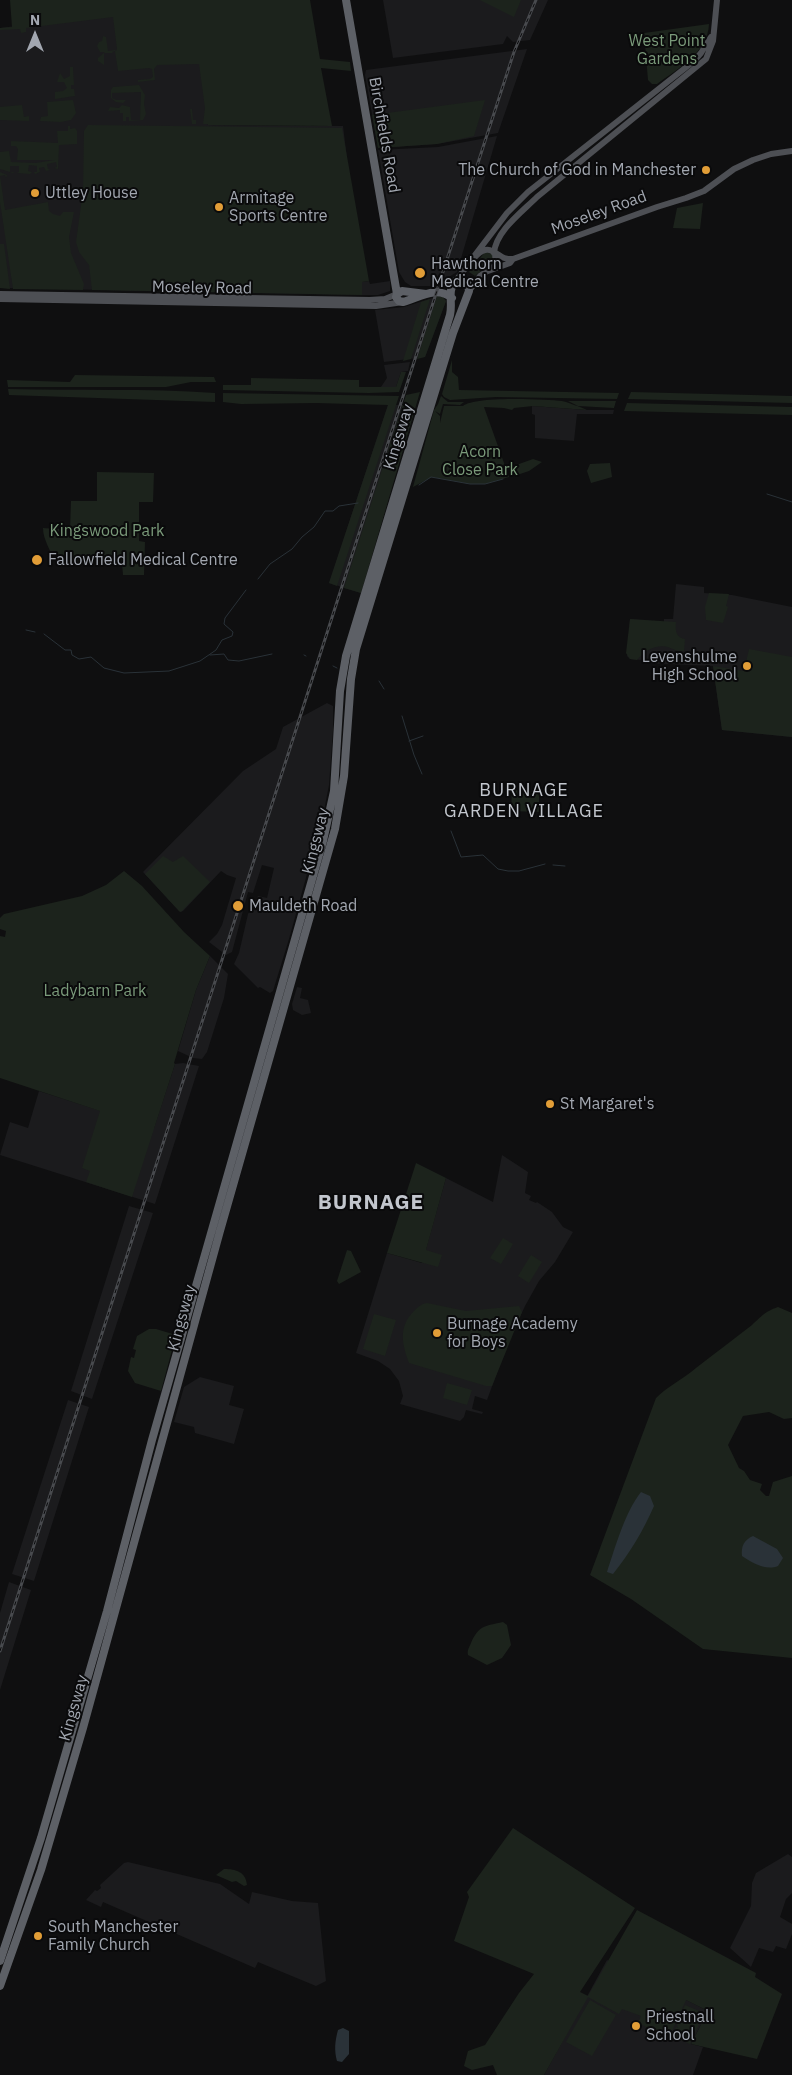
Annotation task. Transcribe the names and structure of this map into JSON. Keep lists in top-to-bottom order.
{
  "streets": {
    "highway": ["Birchfields Road", "Moseley Road", "Kingsway"]
  },
  "crossings": [
    ["Birchfields Road", "Moseley Road"],
    ["Moseley Road", "Kingsway"]
  ],
  "districts": ["BURNAGE GARDEN VILLAGE", "BURNAGE"],
  "parks": [
    "West Point Gardens",
    "Acorn Close Park",
    "Kingswood Park",
    "Ladybarn Park"
  ],
  "places": [
    "The Church of God in Manchester",
    "Uttley House",
    "Armitage Sports Centre",
    "Hawthorn Medical Centre",
    "Fallowfield Medical Centre",
    "Levenshulme High School",
    "Mauldeth Road",
    "St Margaret's",
    "Burnage Academy for Boys",
    "South Manchester Family Church",
    "Priestnall School"
  ],
  "north": "top"
}
